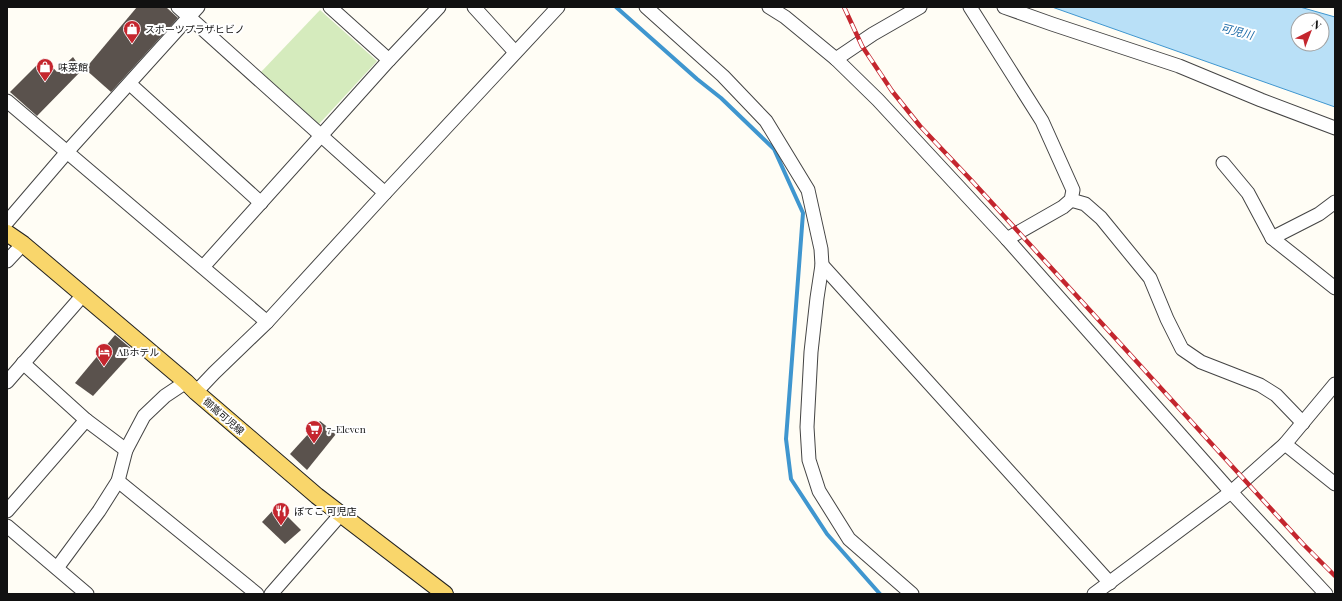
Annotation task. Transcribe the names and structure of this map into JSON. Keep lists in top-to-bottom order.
{
  "streets": {
    "main road": ["御嵩可児線"]
  },
  "water": ["可児川"],
  "places": {
    "shop": ["スポーツプラザヒビノ", "味菜館"],
    "hotel": ["ABホテル"],
    "supermarket": ["7-Eleven"],
    "restaurant": ["ぼてこ 可児店"]
  },
  "north": "top right"
}
